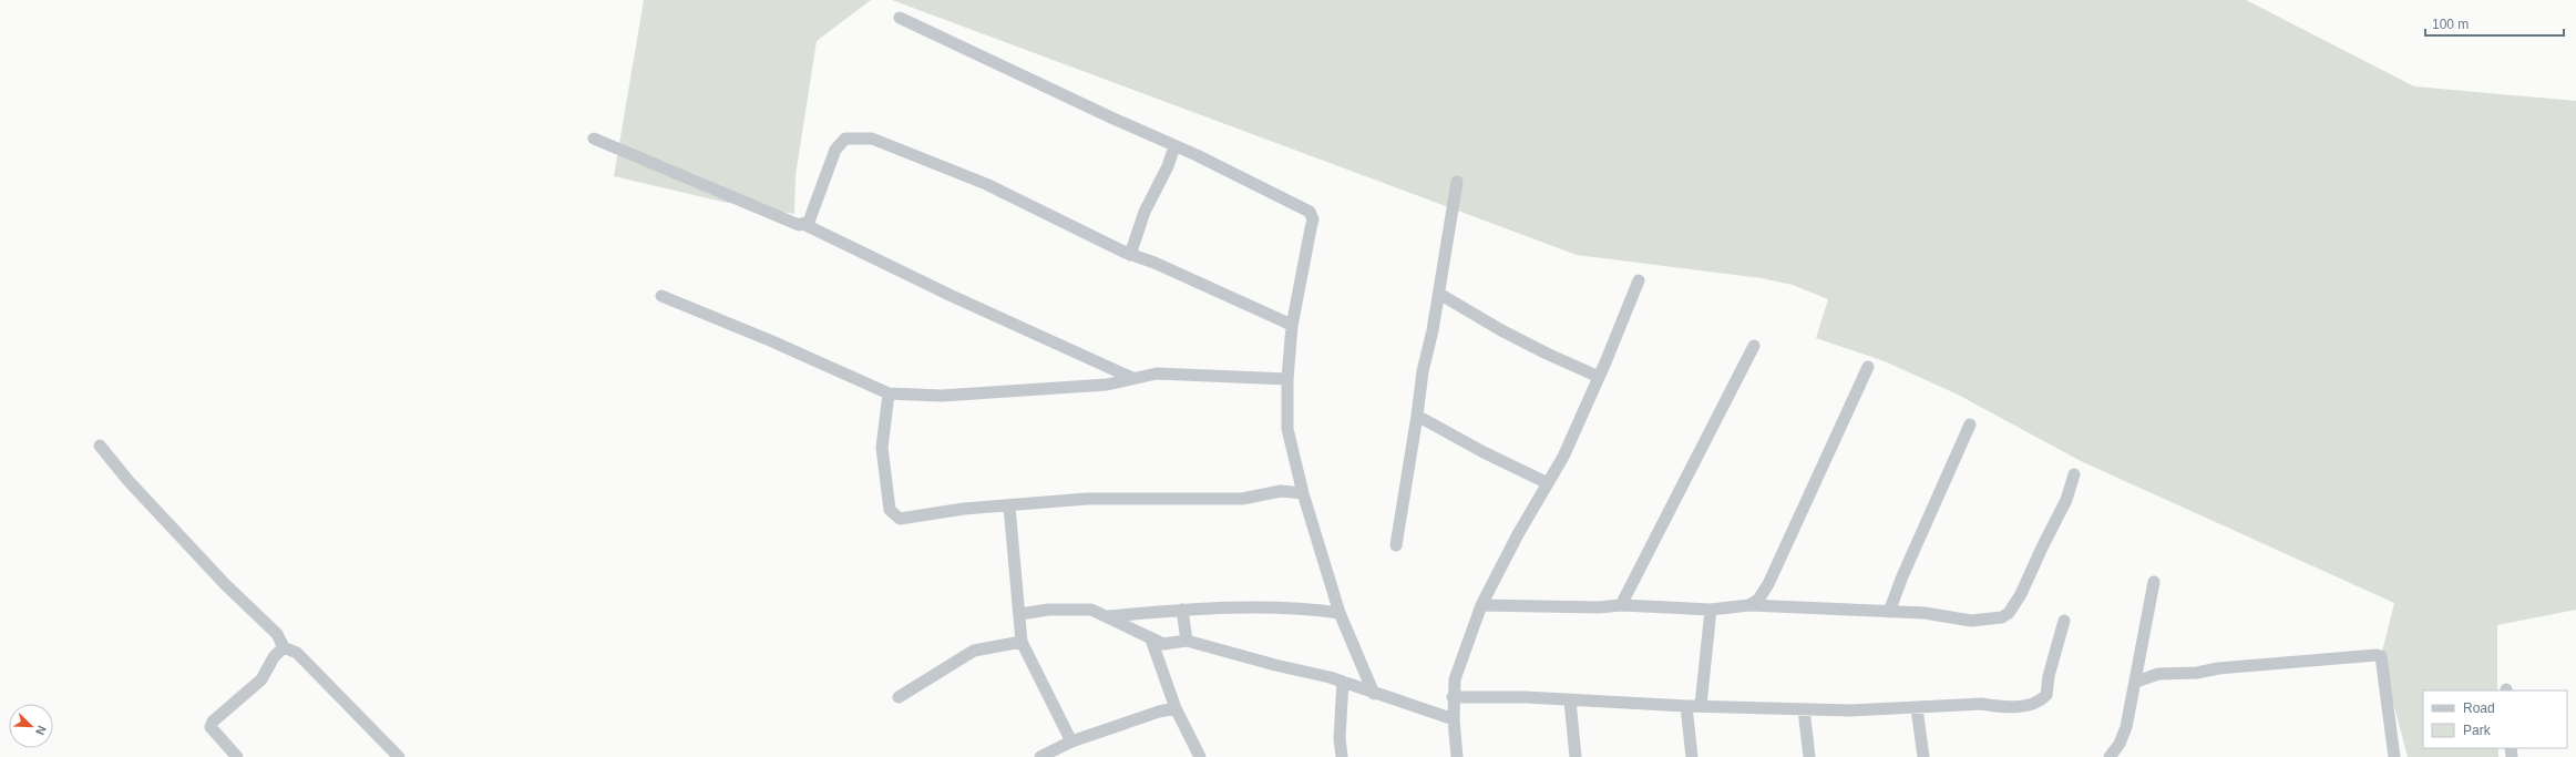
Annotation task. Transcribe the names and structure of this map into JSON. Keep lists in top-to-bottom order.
{
  "legend": ["Road", "Park"],
  "scale_bar": "100 m",
  "north": "bottom right"
}
